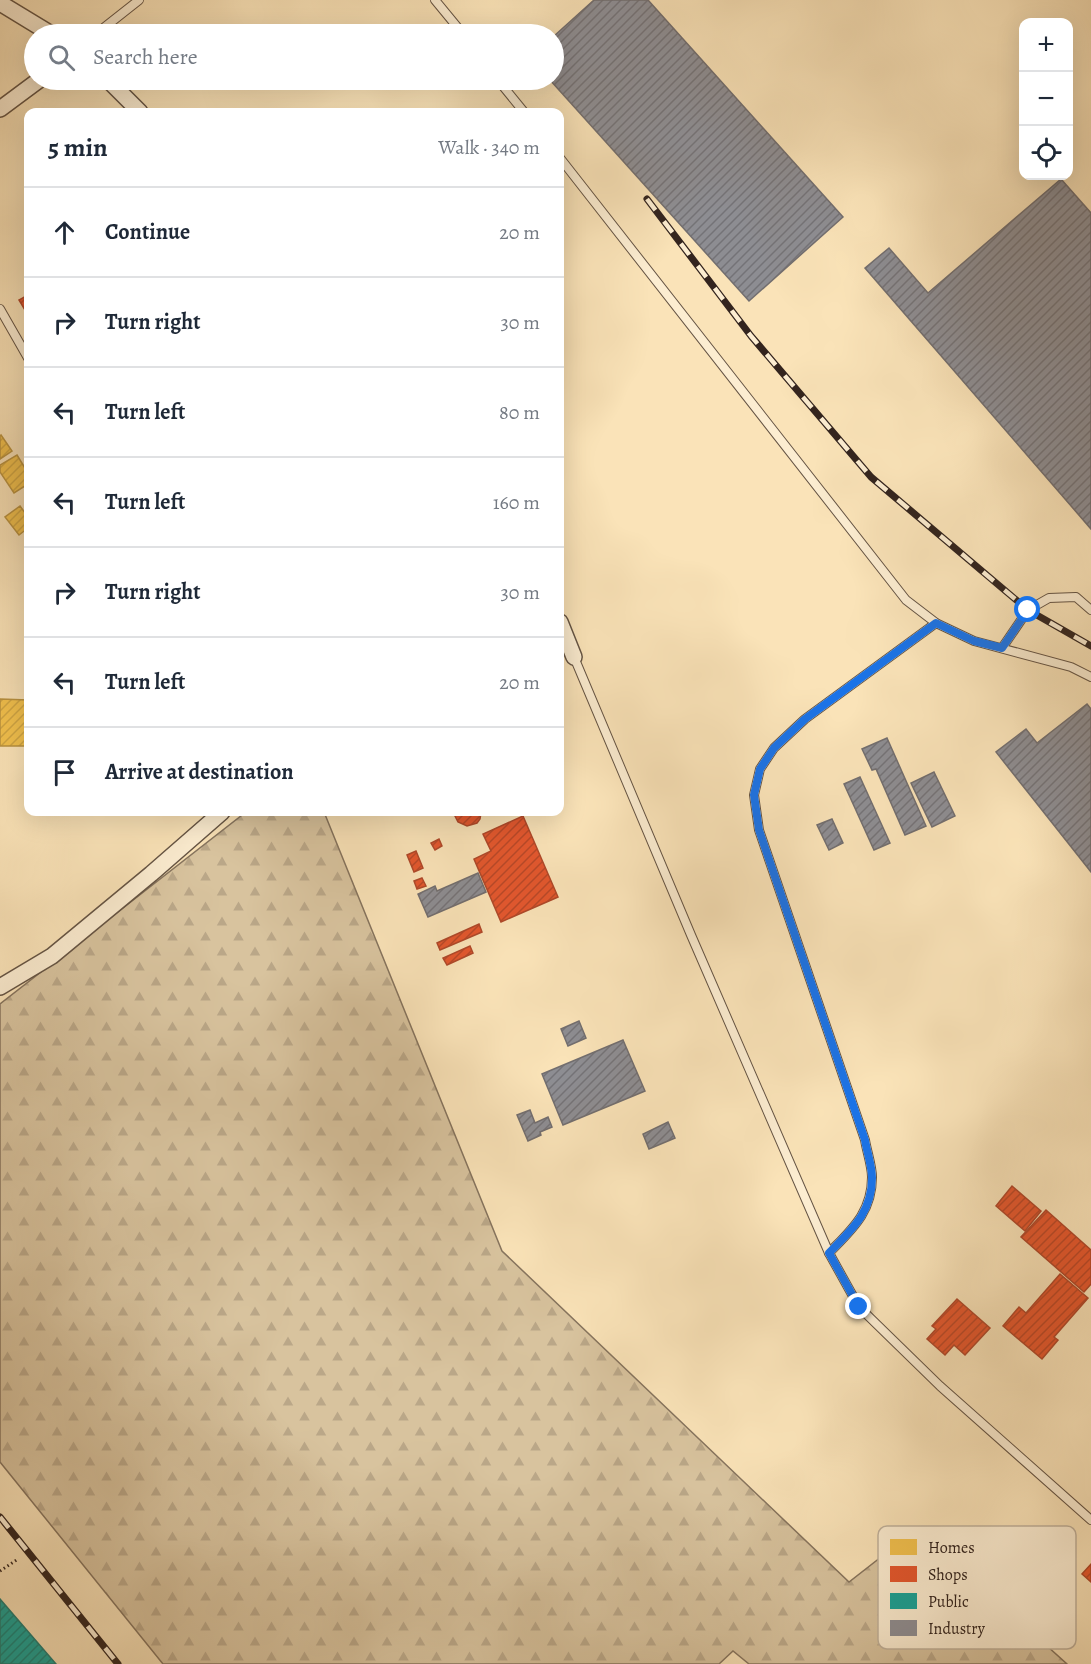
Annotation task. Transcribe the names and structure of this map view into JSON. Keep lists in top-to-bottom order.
{
  "legend": [
    "Homes",
    "Shops",
    "Public",
    "Industry"
  ],
  "page": {
    "map_buttons": ["+", "−"],
    "search": "Search here",
    "heading": ["5 min", "Walk · 340 m"],
    "list": [
      ["Continue", "20 m"],
      ["Turn right", "30 m"],
      ["Turn left", "80 m"],
      ["Turn left", "160 m"],
      ["Turn right", "30 m"],
      ["Turn left", "20 m"],
      "Arrive at destination"
    ]
  }
}
